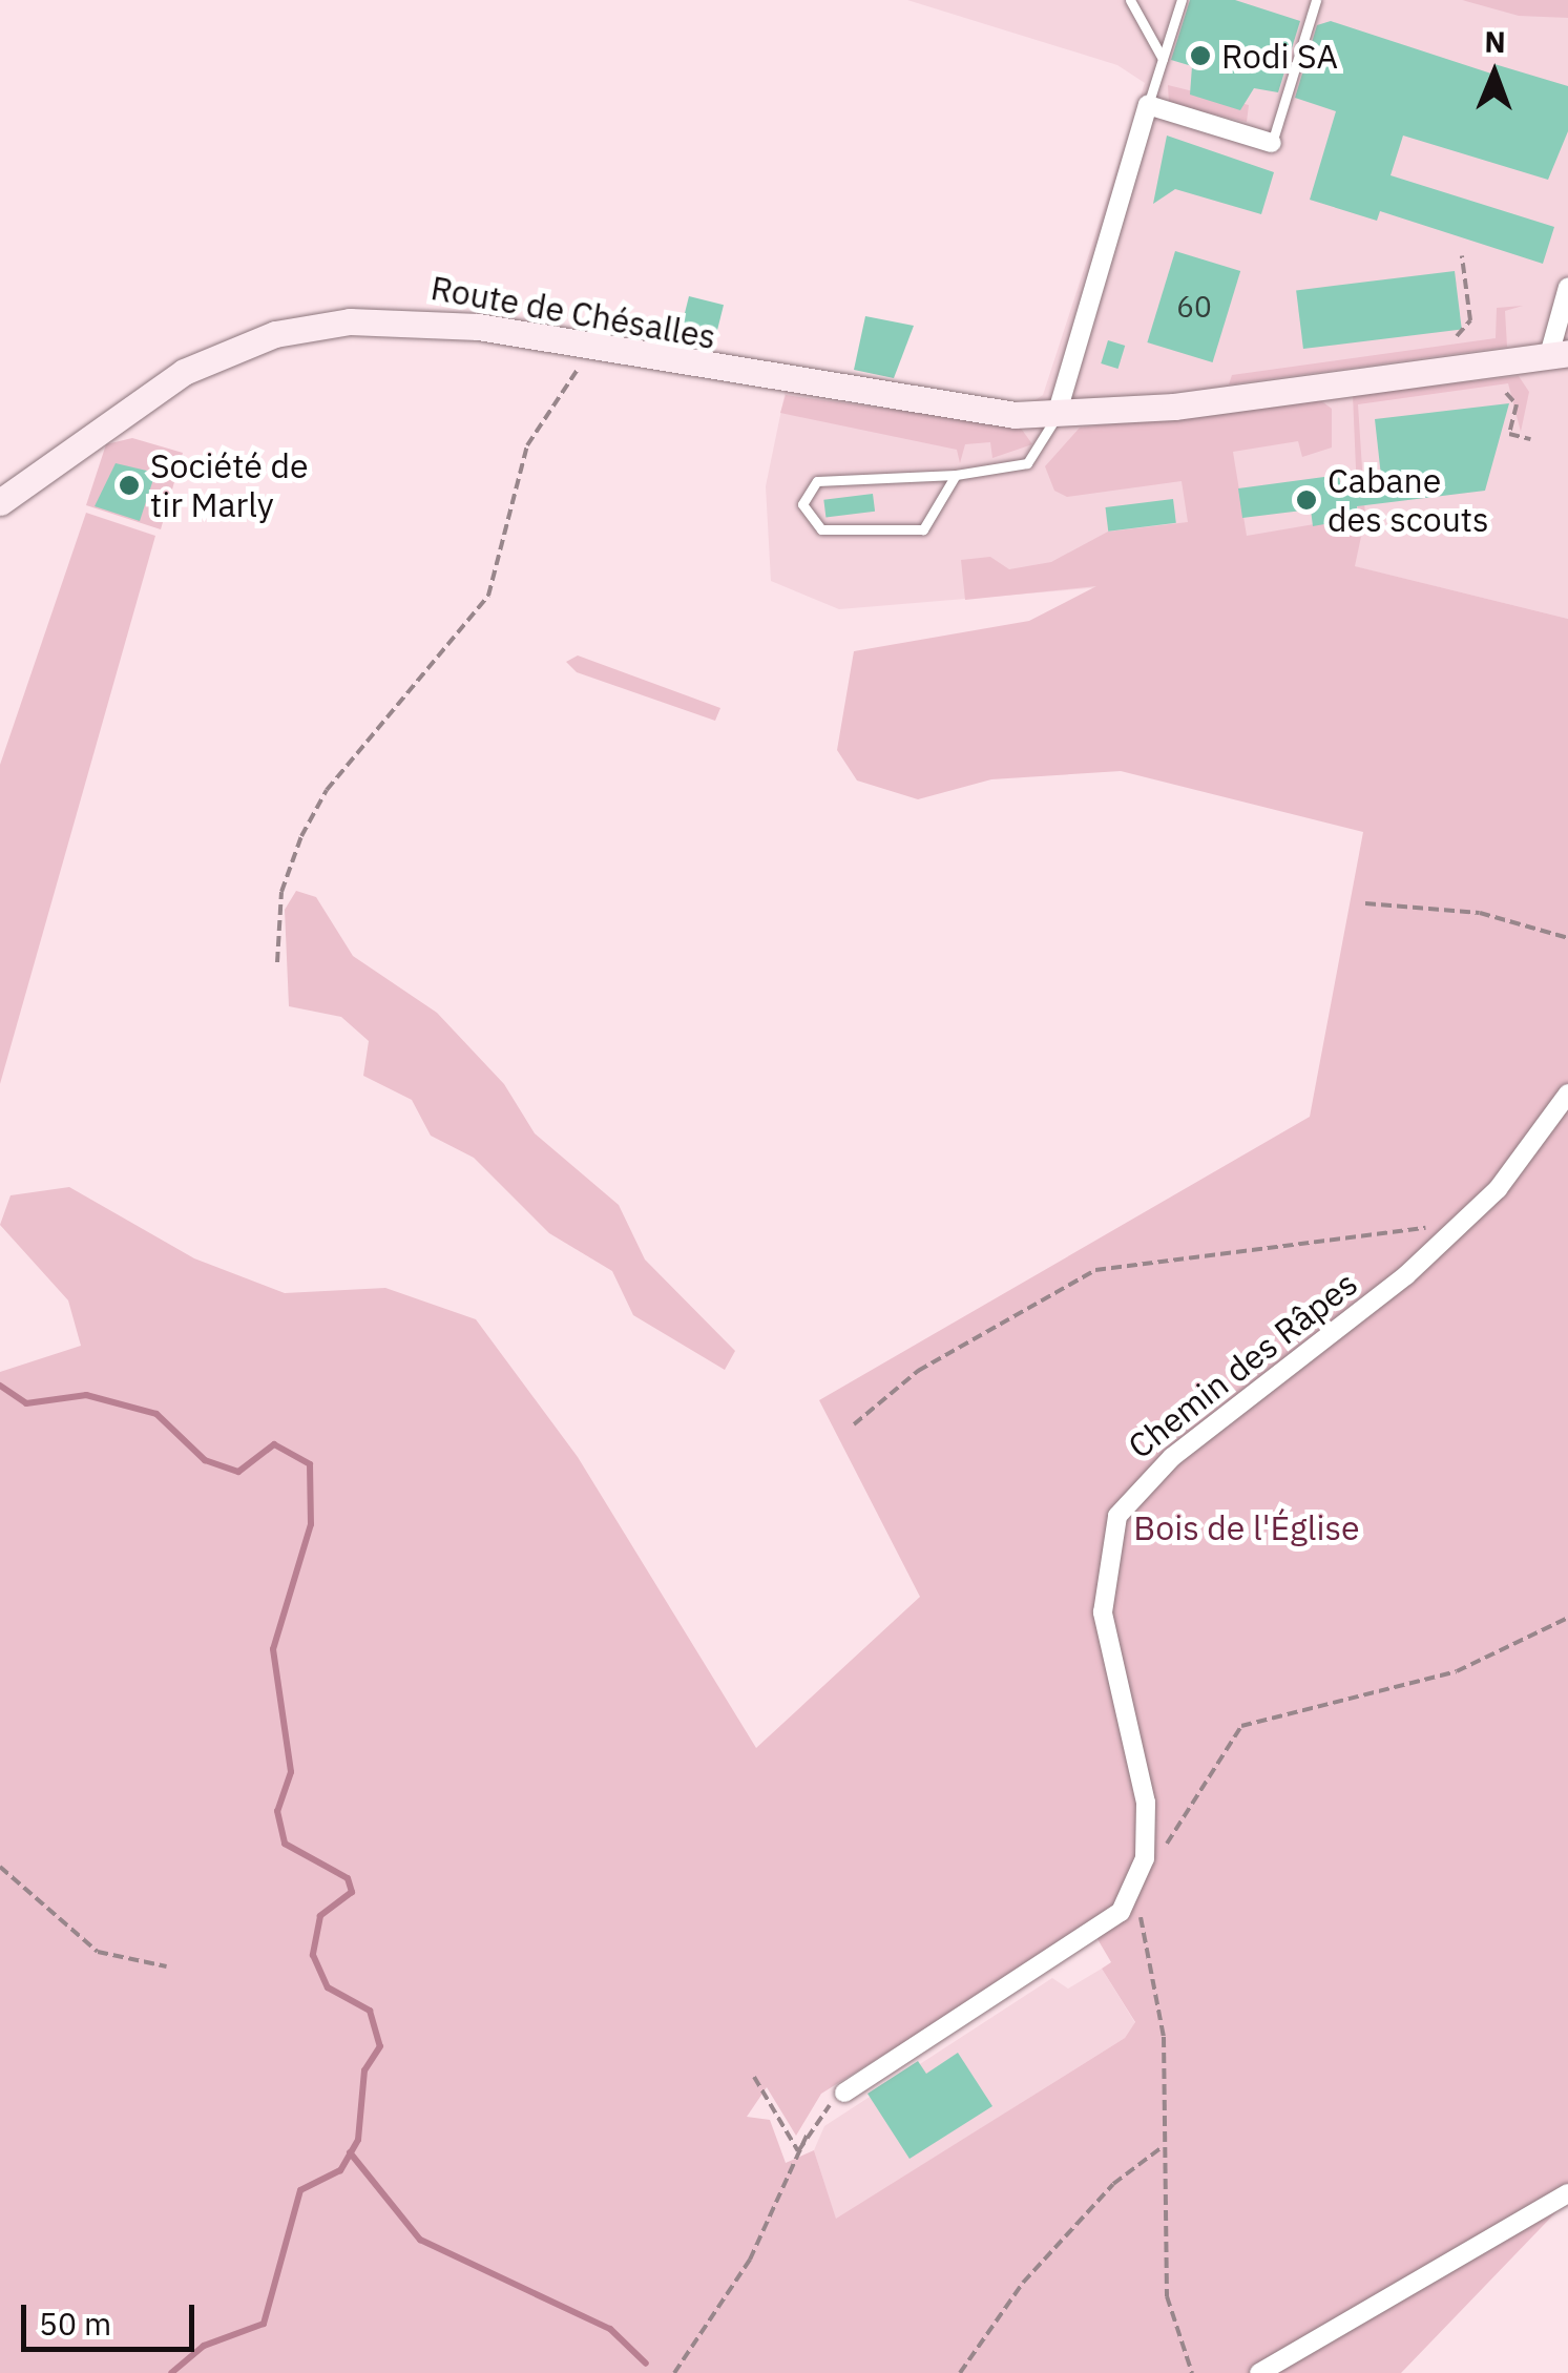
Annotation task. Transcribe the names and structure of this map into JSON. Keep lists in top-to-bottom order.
{
  "streets": {
    "street": ["Route de Chésalles", "Chemin des Râpes"]
  },
  "parks": ["Bois de l'Église"],
  "places": ["Rodi SA", "Société de tir Marly", "Cabane des scouts"],
  "house_numbers": ["60"],
  "scale_bar": "50 m",
  "north": "top"
}
